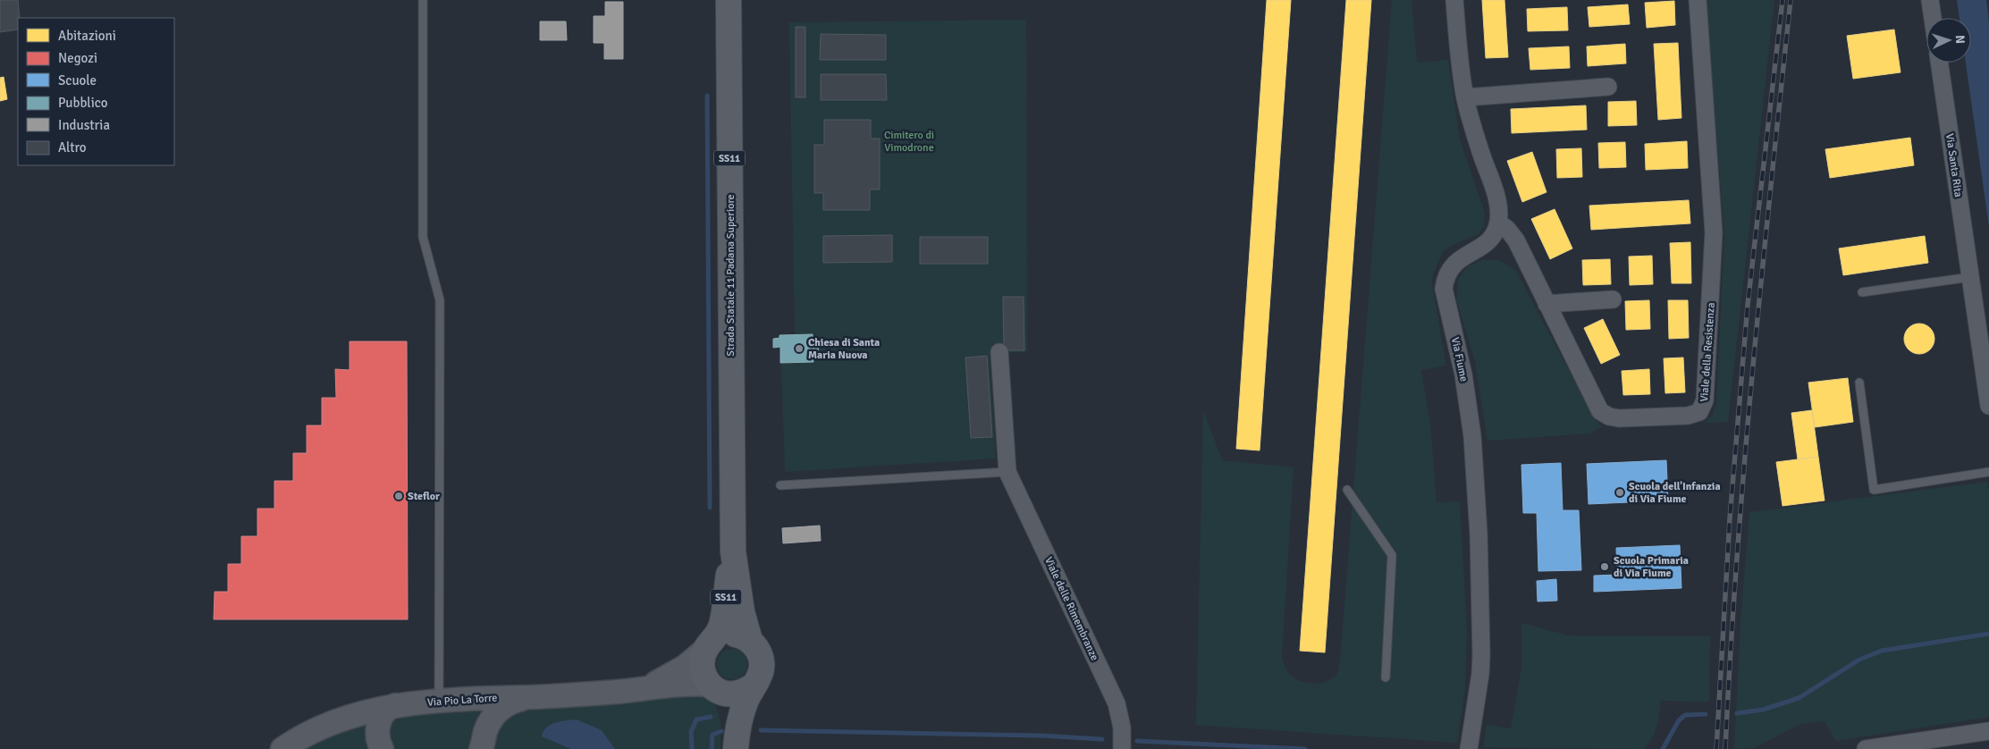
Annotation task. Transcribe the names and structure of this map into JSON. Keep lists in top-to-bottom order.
{
  "streets": {
    "main road": ["SS11", "Strada Statale 11 Padana Superiore"],
    "street": [
      "Via Santa Rita",
      "Viale della Resistenza",
      "Via Fiume",
      "Viale delle Rimembranze",
      "Via Pio La Torre"
    ]
  },
  "crossings": [
    ["Strada Statale 11 Padana Superiore", "Via Pio La Torre"],
    ["Viale della Resistenza", "Via Fiume"]
  ],
  "parks": ["Cimitero di Vimodrone"],
  "places": [
    "Chiesa di Santa Maria Nuova",
    "Scuola dell'Infanzia di Via Fiume",
    "Steflor",
    "Scuola Primaria di Via Fiume"
  ],
  "legend": [
    "Abitazioni",
    "Negozi",
    "Scuole",
    "Pubblico",
    "Industria",
    "Altro"
  ],
  "north": "right"
}
